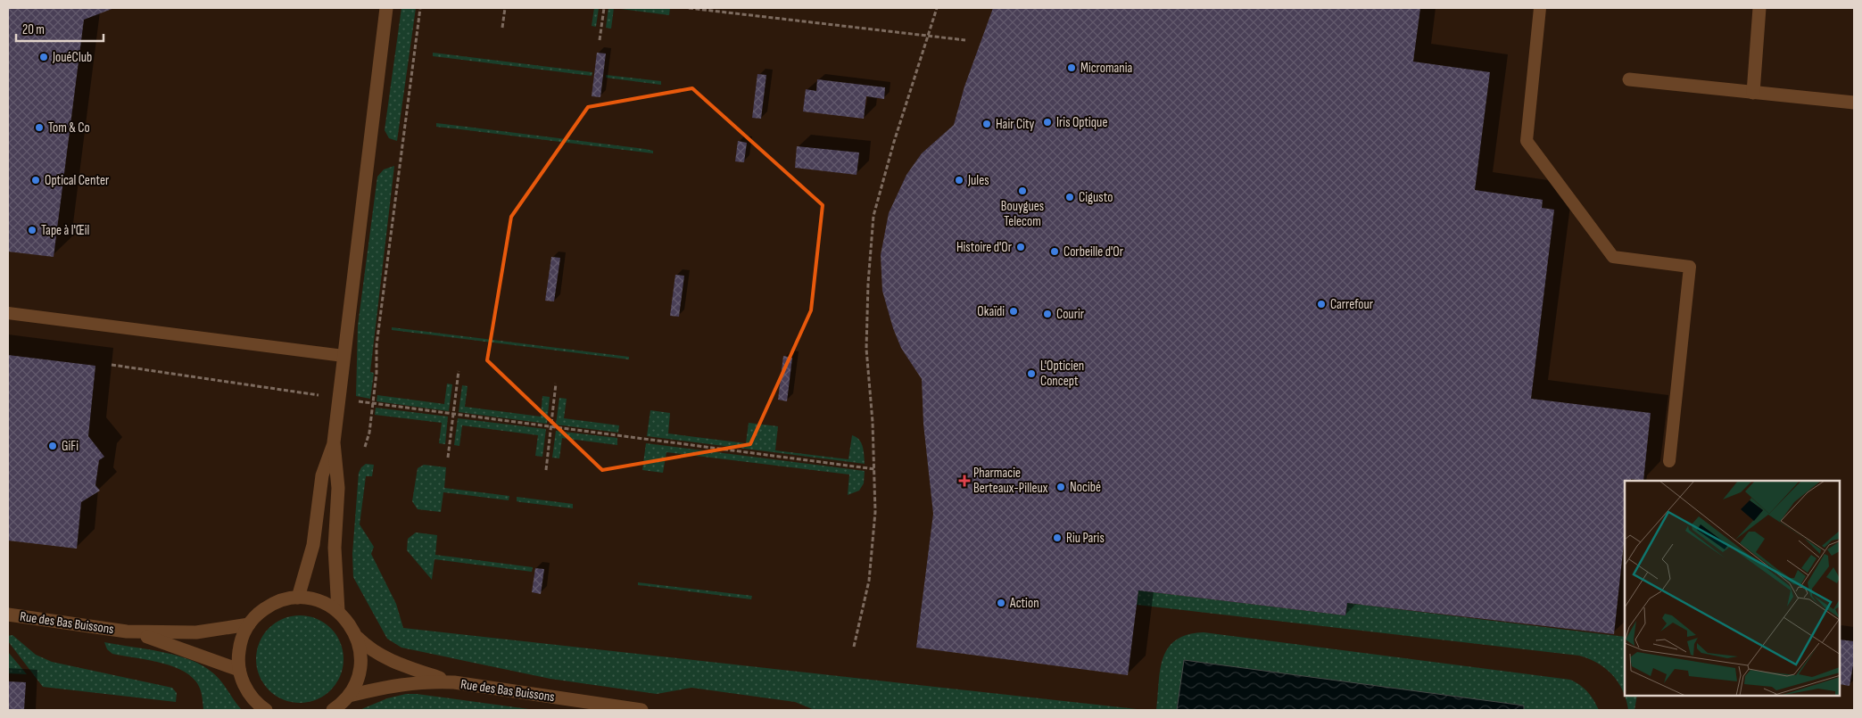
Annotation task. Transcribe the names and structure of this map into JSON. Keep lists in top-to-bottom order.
{
  "streets": {
    "street": ["Rue des Bas Buissons"]
  },
  "places": {
    "other": [
      "JouéClub",
      "Micromania",
      "Iris Optique",
      "Hair City",
      "Tom & Co",
      "Optical Center",
      "Jules",
      "Bouygues Telecom",
      "Cigusto",
      "Tape à l'Œil",
      "Histoire d'Or",
      "Corbeille d'Or",
      "Carrefour",
      "Okaïdi",
      "Courir",
      "L'Opticien Concept",
      "GiFi",
      "Nocibé",
      "Riu Paris",
      "Action"
    ],
    "health": ["Pharmacie Berteaux-Pilleux"]
  },
  "scale_bar": "20 m"
}
